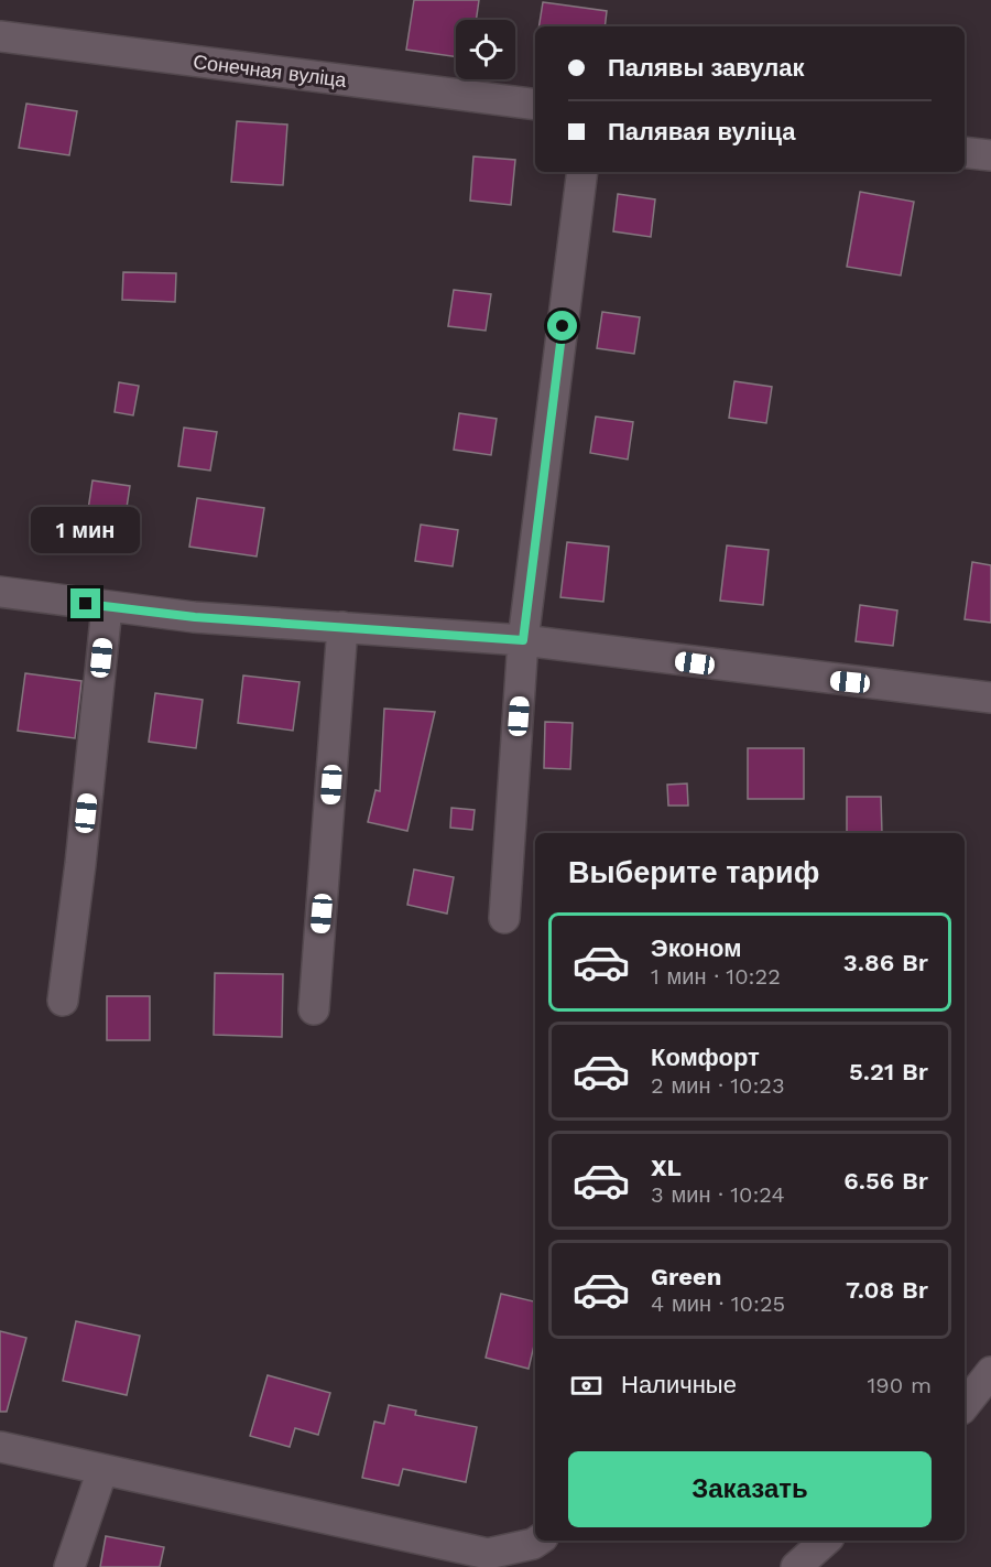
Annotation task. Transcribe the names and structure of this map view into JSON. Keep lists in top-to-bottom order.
{
  "streets": {
    "street": ["Сонечная вуліца"]
  },
  "page": {
    "banner": ["Палявы завулак", "Палявая вуліца"],
    "bubble": "1 мин",
    "heading": "Выберите тариф",
    "list": [
      {
        "name": "Эконом",
        "note": "1 мин · 10:22",
        "value": "3.86 Br"
      },
      {
        "name": "Комфорт",
        "note": "2 мин · 10:23",
        "value": "5.21 Br"
      },
      {
        "name": "XL",
        "note": "3 мин · 10:24",
        "value": "6.56 Br"
      },
      {
        "name": "Green",
        "note": "4 мин · 10:25",
        "value": "7.08 Br"
      }
    ],
    "pay": ["Наличные", "190 m"],
    "buttons": "Заказать"
  }
}
